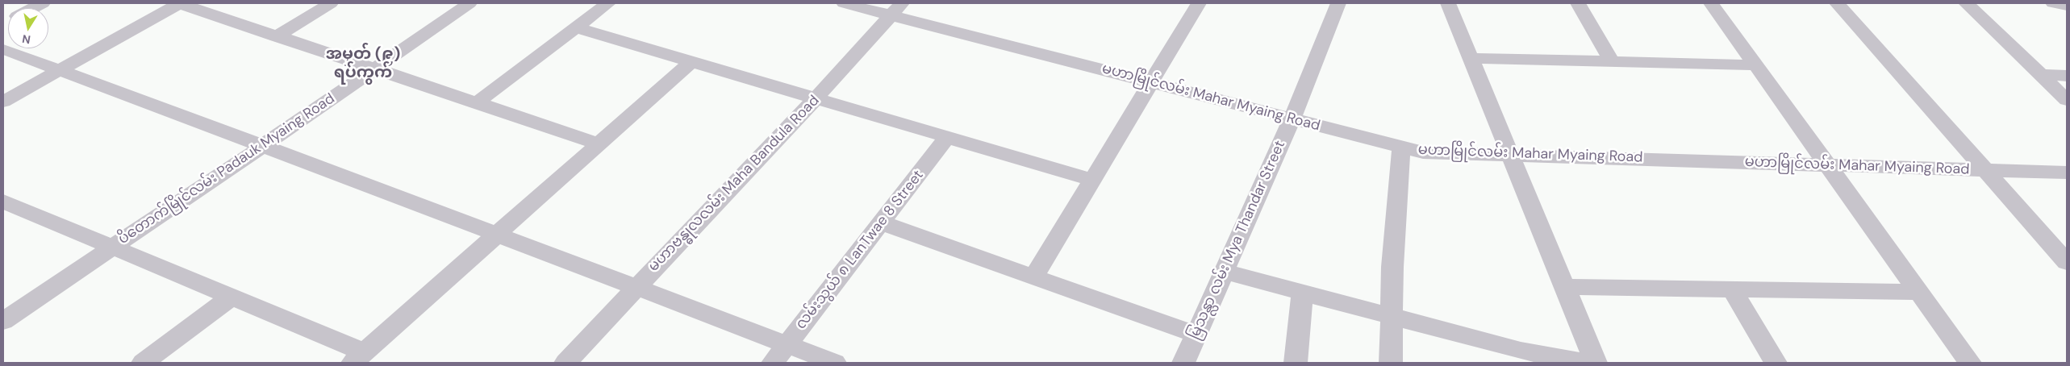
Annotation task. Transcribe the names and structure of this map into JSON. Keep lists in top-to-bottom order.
{
  "streets": {
    "street": [
      "မဟာမြိုင်လမ်း Mahar Myaing Road",
      "ပိတောက်မြိုင်လမ်း Padauk Myaing Road",
      "မဟာဗန္ဓုလလမ်း Maha Bandula Road",
      "မြသန္လာ လမ်း Mya Thandar Street",
      "လမ်းသွယ် ၈ LanTwae 8 Street"
    ]
  },
  "crossings": [
    ["မဟာမြိုင်လမ်း Mahar Myaing Road", "မဟာဗန္ဓုလလမ်း Maha Bandula Road"],
    ["မဟာမြိုင်လမ်း Mahar Myaing Road", "မြသန္လာ လမ်း Mya Thandar Street"]
  ],
  "districts": ["အမှတ် (၉) ရပ်ကွက်"],
  "north": "bottom"
}
